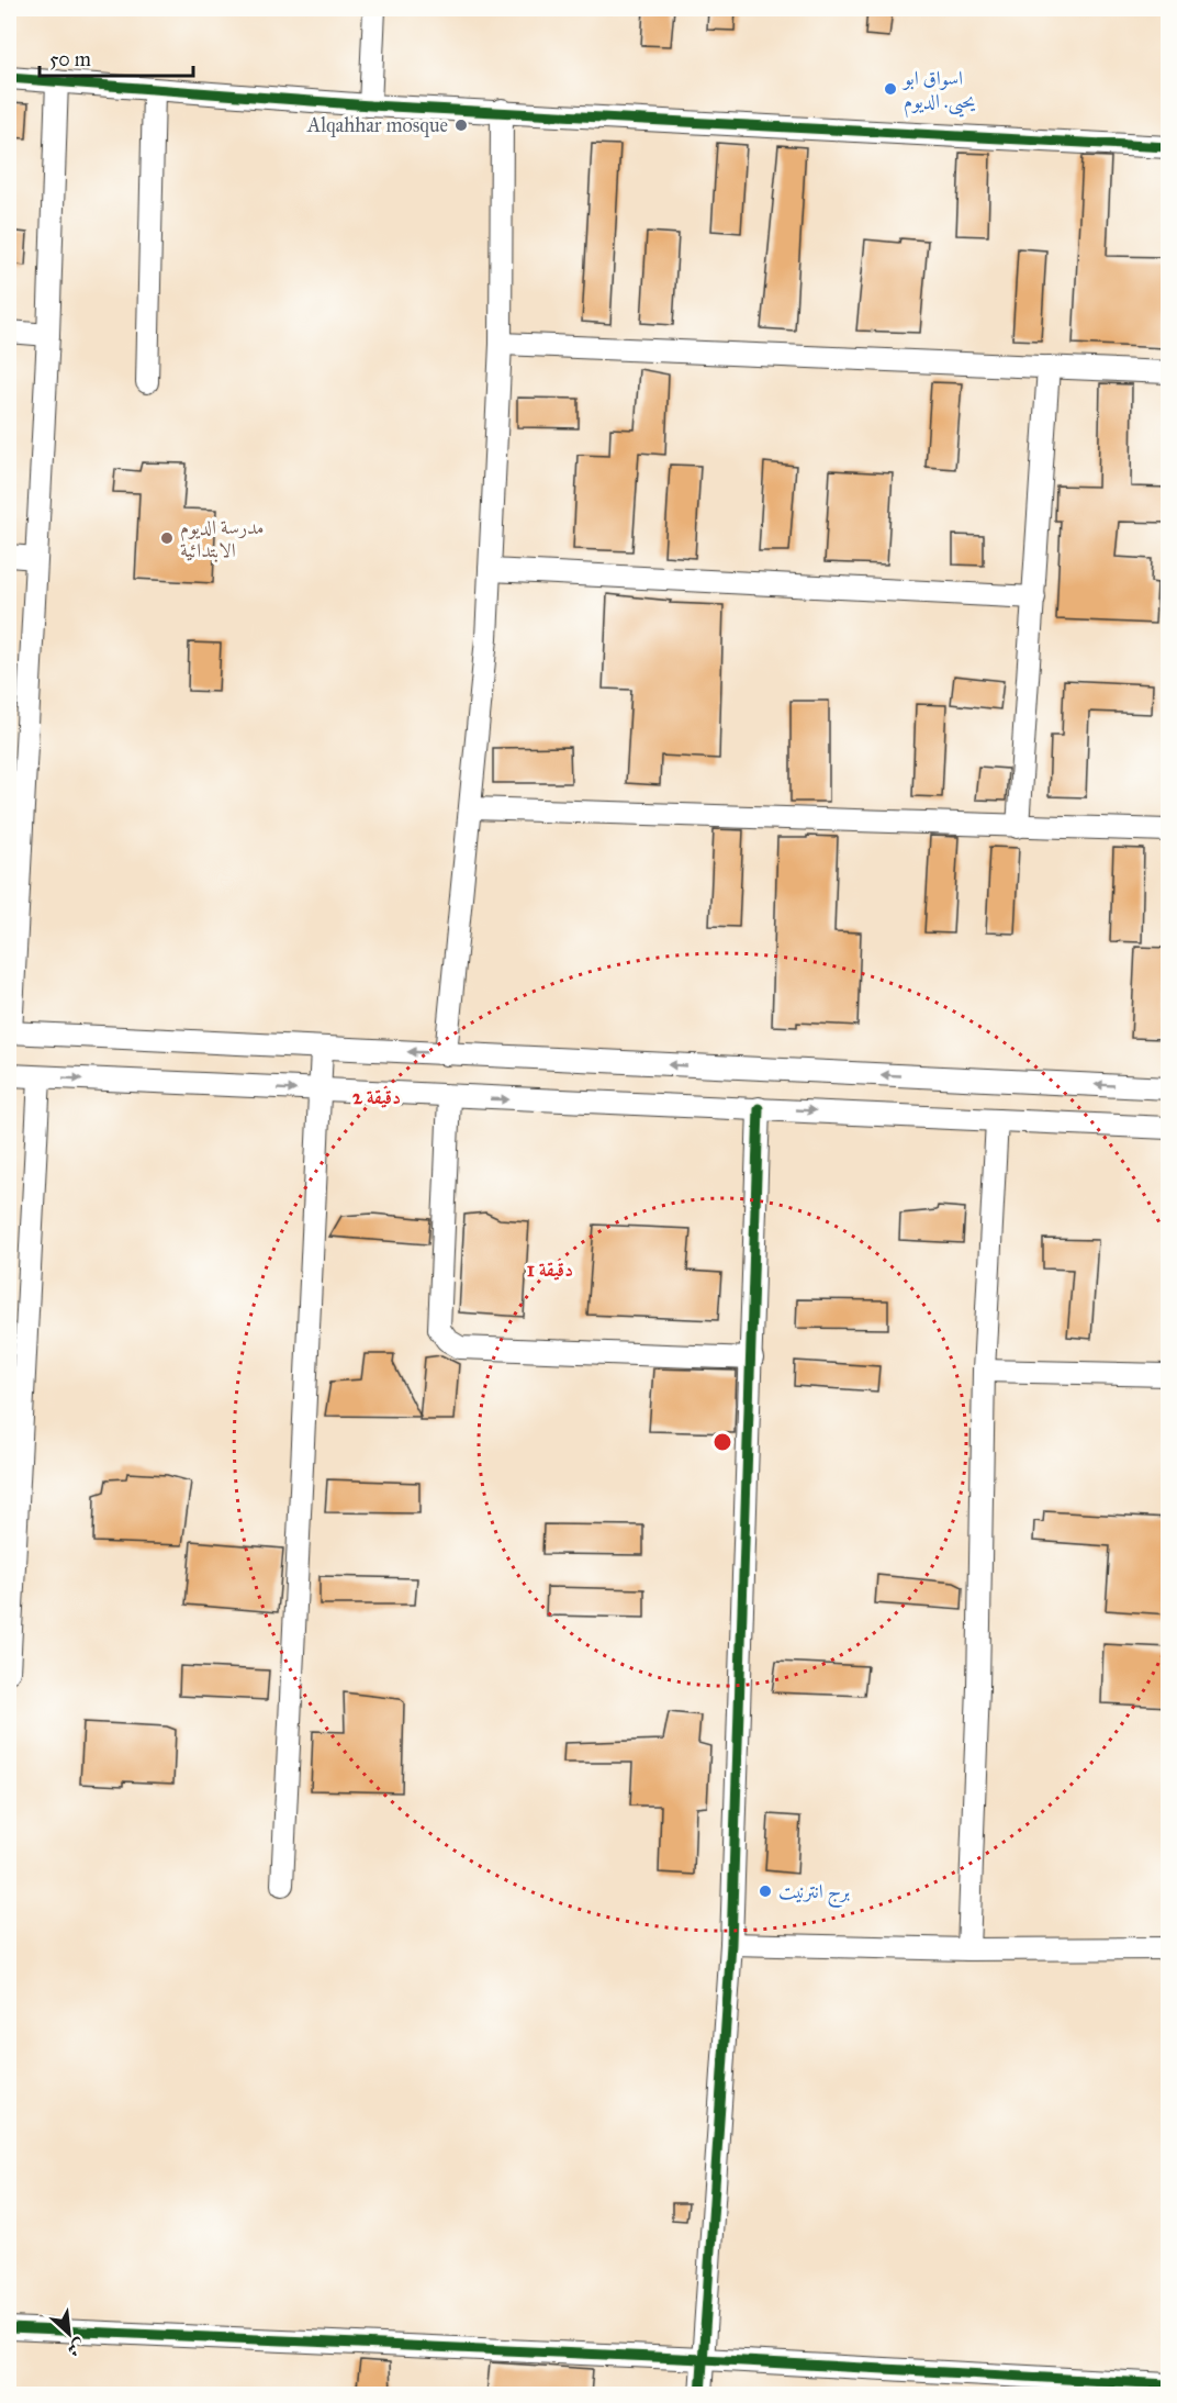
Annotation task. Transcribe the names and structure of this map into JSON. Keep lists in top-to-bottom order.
{
  "places": [
    "اسواق ابو يحيى. الديوم",
    "Alqahhar mosque",
    "مدرسة الديوم الابتدائية",
    "برج انترنيت"
  ],
  "scale_bar": "50 m",
  "north": "bottom right",
  "rings": ["2 دقيقة", "1 دقيقة"]
}
